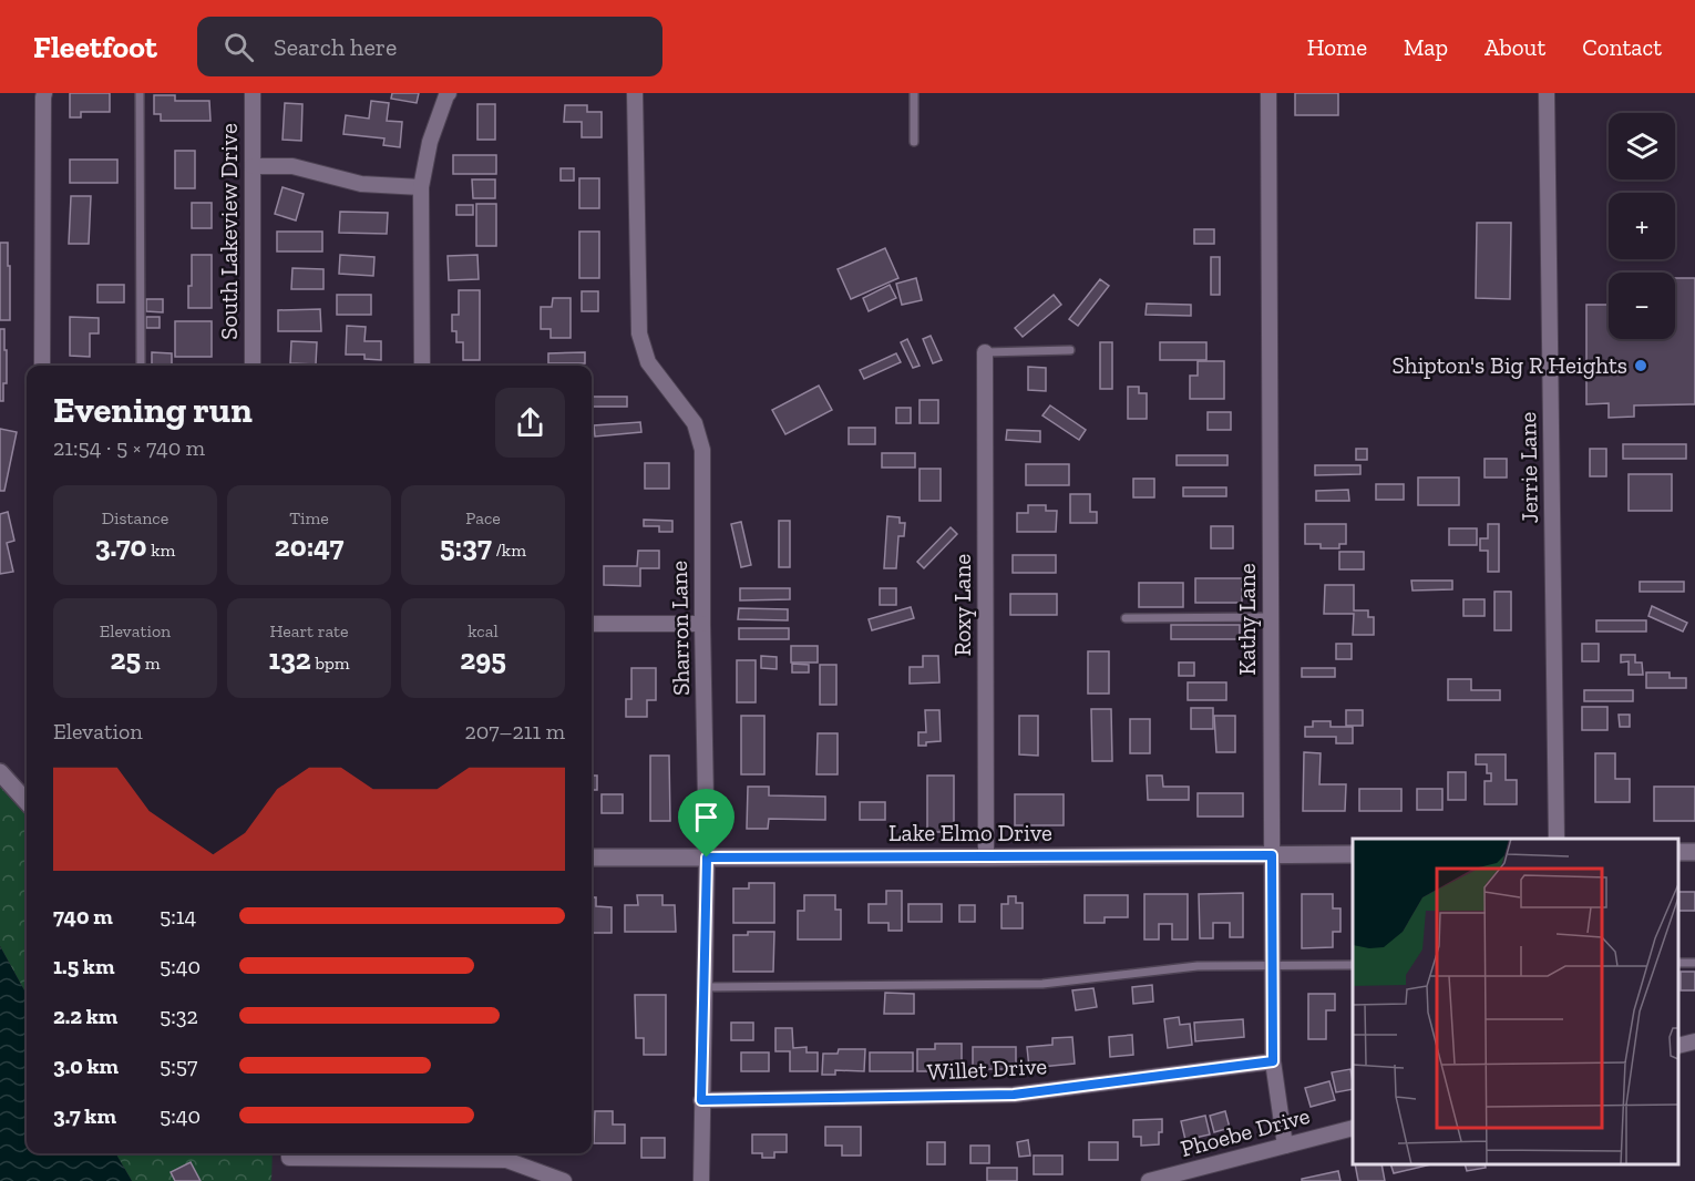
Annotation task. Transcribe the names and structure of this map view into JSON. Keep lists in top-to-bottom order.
{
  "streets": {
    "street": [
      "South Lakeview Drive",
      "Jerrie Lane",
      "Roxy Lane",
      "Kathy Lane",
      "Sharron Lane",
      "Lake Elmo Drive",
      "Willet Drive",
      "Phoebe Drive"
    ]
  },
  "crossings": [
    ["Roxy Lane", "Lake Elmo Drive"],
    ["Kathy Lane", "Lake Elmo Drive"],
    ["Kathy Lane", "Willet Drive"],
    ["Kathy Lane", "Phoebe Drive"],
    ["Sharron Lane", "Lake Elmo Drive"],
    ["Sharron Lane", "Willet Drive"]
  ],
  "places": ["Shipton's Big R Heights"],
  "page": {
    "header": "Fleetfoot",
    "search": "Search here",
    "nav": [
      "Home",
      "Map",
      "About",
      "Contact"
    ],
    "map_buttons": ["+", "−"],
    "heading": ["Evening run", "21:54 · 5 × 740 m"],
    "stats": [
      ["Distance", "3.70 km"],
      ["Time", "20:47"],
      ["Pace", "5:37 /km"],
      ["Elevation", "25 m"],
      ["Heart rate", "132 bpm"],
      ["kcal", "295"]
    ],
    "chart": ["Elevation", "207–211 m"],
    "list": [
      {
        "name": "740 m",
        "note": "5:14"
      },
      {
        "name": "1.5 km",
        "note": "5:40"
      },
      {
        "name": "2.2 km",
        "note": "5:32"
      },
      {
        "name": "3.0 km",
        "note": "5:57"
      },
      {
        "name": "3.7 km",
        "note": "5:40"
      }
    ]
  }
}
